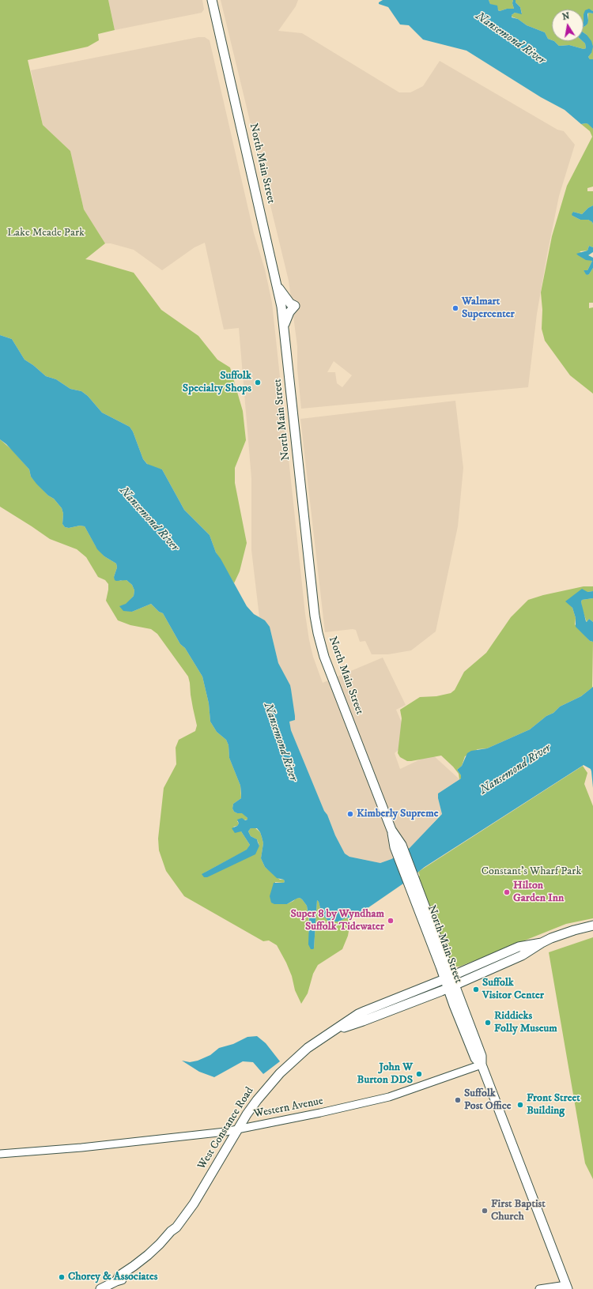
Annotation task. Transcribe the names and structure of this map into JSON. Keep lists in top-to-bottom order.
{
  "streets": {
    "main road": ["North Main Street", "West Constance Road"],
    "street": ["Western Avenue"]
  },
  "crossings": [
    ["North Main Street", "Western Avenue"],
    ["North Main Street", "West Constance Road"],
    ["Western Avenue", "West Constance Road"]
  ],
  "water": ["Nansemond River"],
  "parks": ["Lake Meade Park", "Constant's Wharf Park"],
  "places": [
    "Walmart Supercenter",
    "Suffolk Specialty Shops",
    "Kimberly Supreme",
    "Hilton Garden Inn",
    "Super 8 by Wyndham Suffolk Tidewater",
    "Suffolk Visitor Center",
    "Riddicks Folly Museum",
    "John W Burton DDS",
    "Suffolk Post Office",
    "Front Street Building",
    "First Baptist Church",
    "Chorey & Associates"
  ],
  "north": "top"
}
